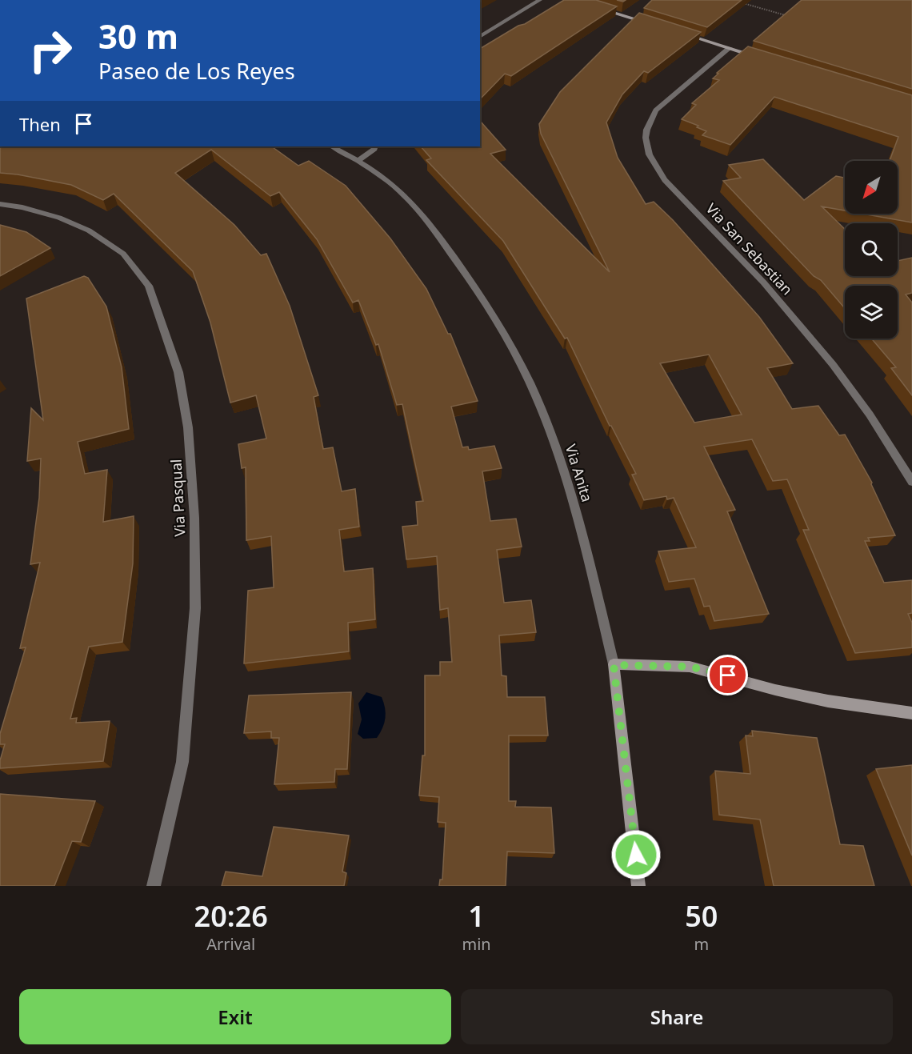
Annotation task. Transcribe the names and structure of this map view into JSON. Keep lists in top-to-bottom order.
{
  "streets": {
    "street": ["Via San Sebastian", "Via Anita", "Via Pasqual"]
  },
  "north": "bottom left",
  "page": {
    "turn": ["30 m", "Paseo de Los Reyes"],
    "then": "Then",
    "eta": [
      "20:26",
      "Arrival",
      "1",
      "min",
      "50",
      "m"
    ],
    "buttons": ["Exit", "Share"]
  }
}
